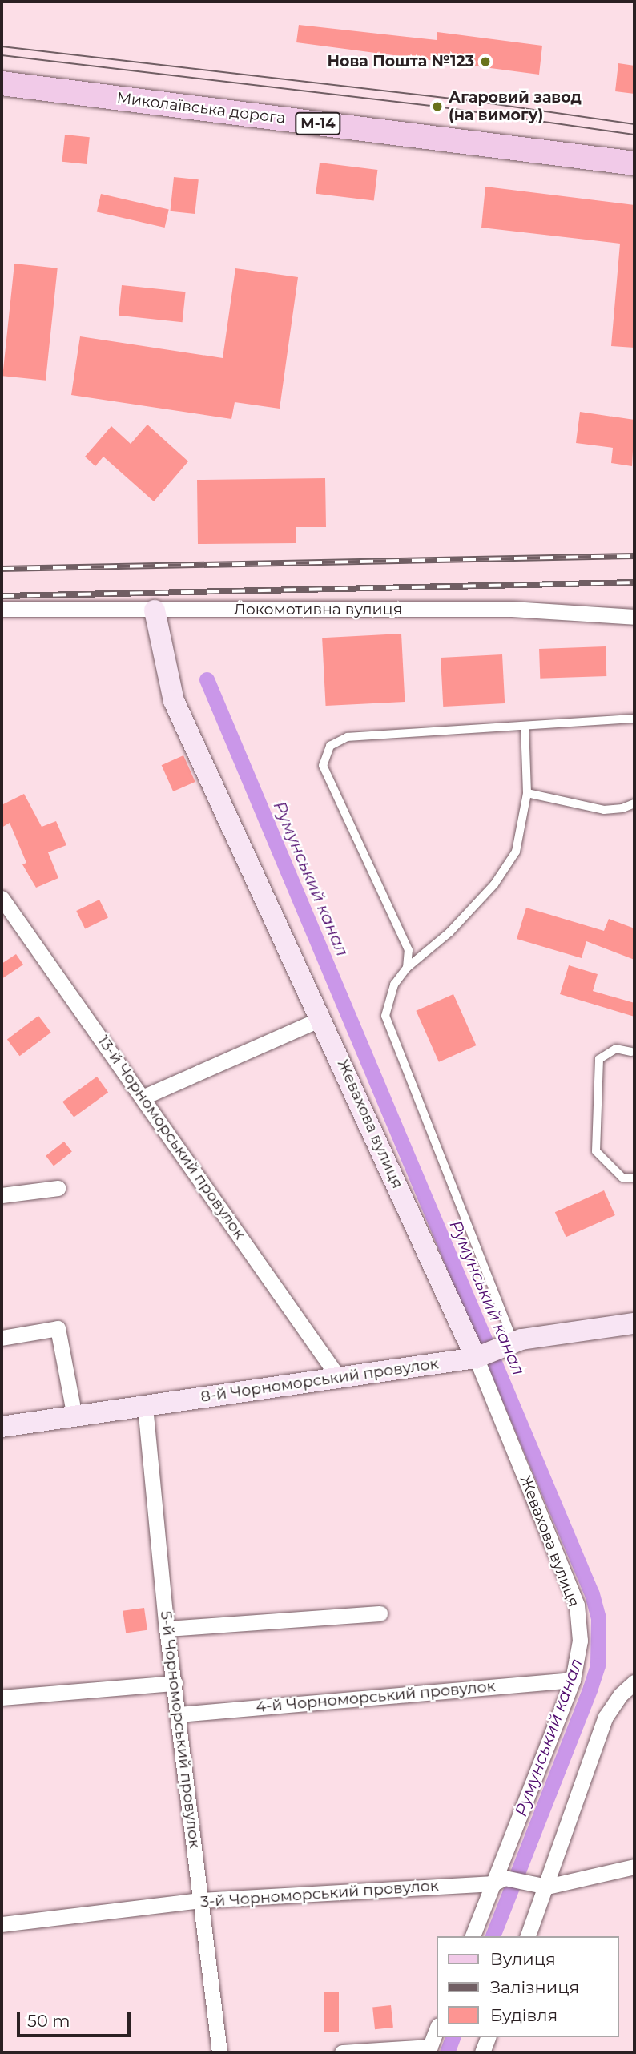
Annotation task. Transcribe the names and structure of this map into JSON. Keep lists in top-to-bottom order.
{
  "streets": {
    "main road": ["Миколаївська дорога", "М-14"],
    "street": [
      "Локомотивна вулиця",
      "Жевахова вулиця",
      "13-й Чорноморський провулок",
      "8-й Чорноморський провулок",
      "4-й Чорноморський провулок",
      "5-й Чорноморський провулок",
      "3-й Чорноморський провулок"
    ]
  },
  "crossings": [
    ["Локомотивна вулиця", "Жевахова вулиця"],
    ["Жевахова вулиця", "8-й Чорноморський провулок"],
    ["Жевахова вулиця", "4-й Чорноморський провулок"],
    ["Жевахова вулиця", "3-й Чорноморський провулок"],
    ["13-й Чорноморський провулок", "8-й Чорноморський провулок"],
    ["8-й Чорноморський провулок", "5-й Чорноморський провулок"],
    ["4-й Чорноморський провулок", "5-й Чорноморський провулок"],
    ["5-й Чорноморський провулок", "3-й Чорноморський провулок"]
  ],
  "water": ["Румунський канал"],
  "places": ["Нова Пошта №123", "Агаровий завод (на вимогу)"],
  "legend": ["Вулиця", "Залізниця", "Будівля"],
  "scale_bar": "50 m"
}
